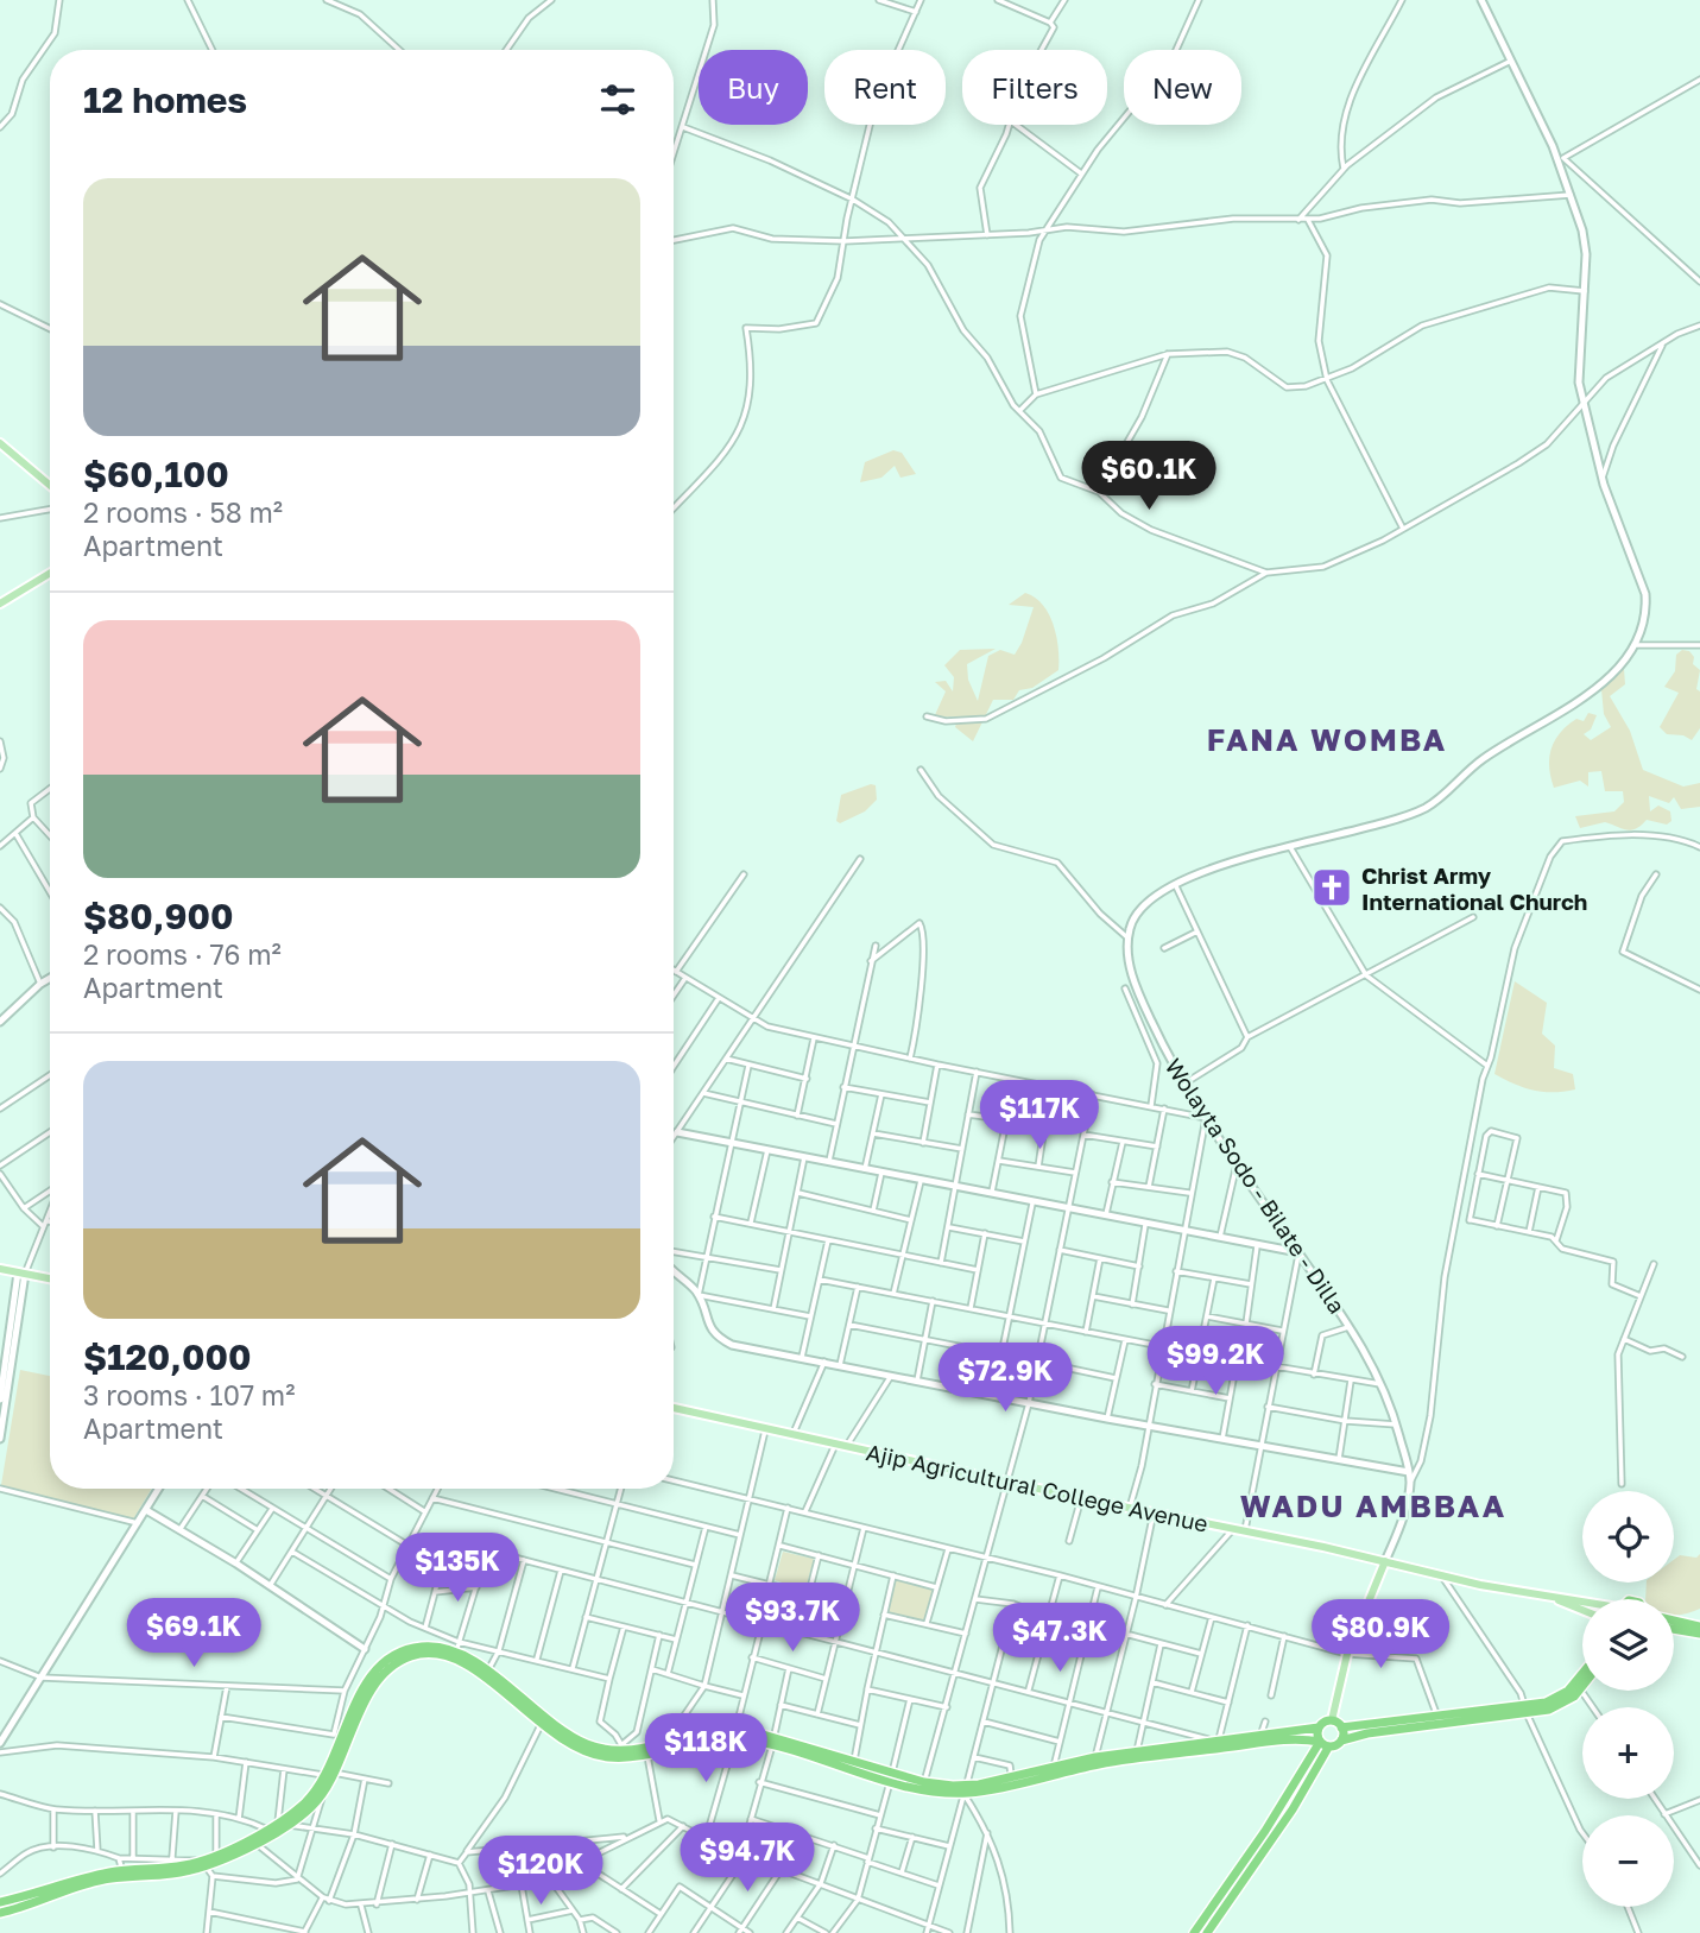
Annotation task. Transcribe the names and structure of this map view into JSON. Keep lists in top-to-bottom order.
{
  "streets": {
    "main road": ["Wolayta Sodo - Bilate - Dilla", "Ajip Agricultural College Avenue"]
  },
  "crossings": [
    ["Wolayta Sodo - Bilate - Dilla", "Ajip Agricultural College Avenue"]
  ],
  "districts": ["FANA WOMBA", "WADU AMBBAA"],
  "places": {
    "church": ["Christ Army International Church"]
  },
  "page": {
    "chip": [
      "Buy",
      "Rent",
      "Filters",
      "New"
    ],
    "heading": "12 homes",
    "list": [
      {
        "name": "$60,100",
        "note": "2 rooms · 58 m² · Apartment"
      },
      {
        "name": "$80,900",
        "note": "2 rooms · 76 m² · Apartment"
      },
      {
        "name": "$120,000",
        "note": "3 rooms · 107 m² · Apartment"
      }
    ],
    "price": [
      "$60.1K",
      "$117K",
      "$99.2K",
      "$72.9K",
      "$135K",
      "$93.7K",
      "$69.1K",
      "$80.9K",
      "$47.3K",
      "$118K",
      "$94.7K",
      "$120K"
    ],
    "map_buttons": ["+", "−"]
  }
}
